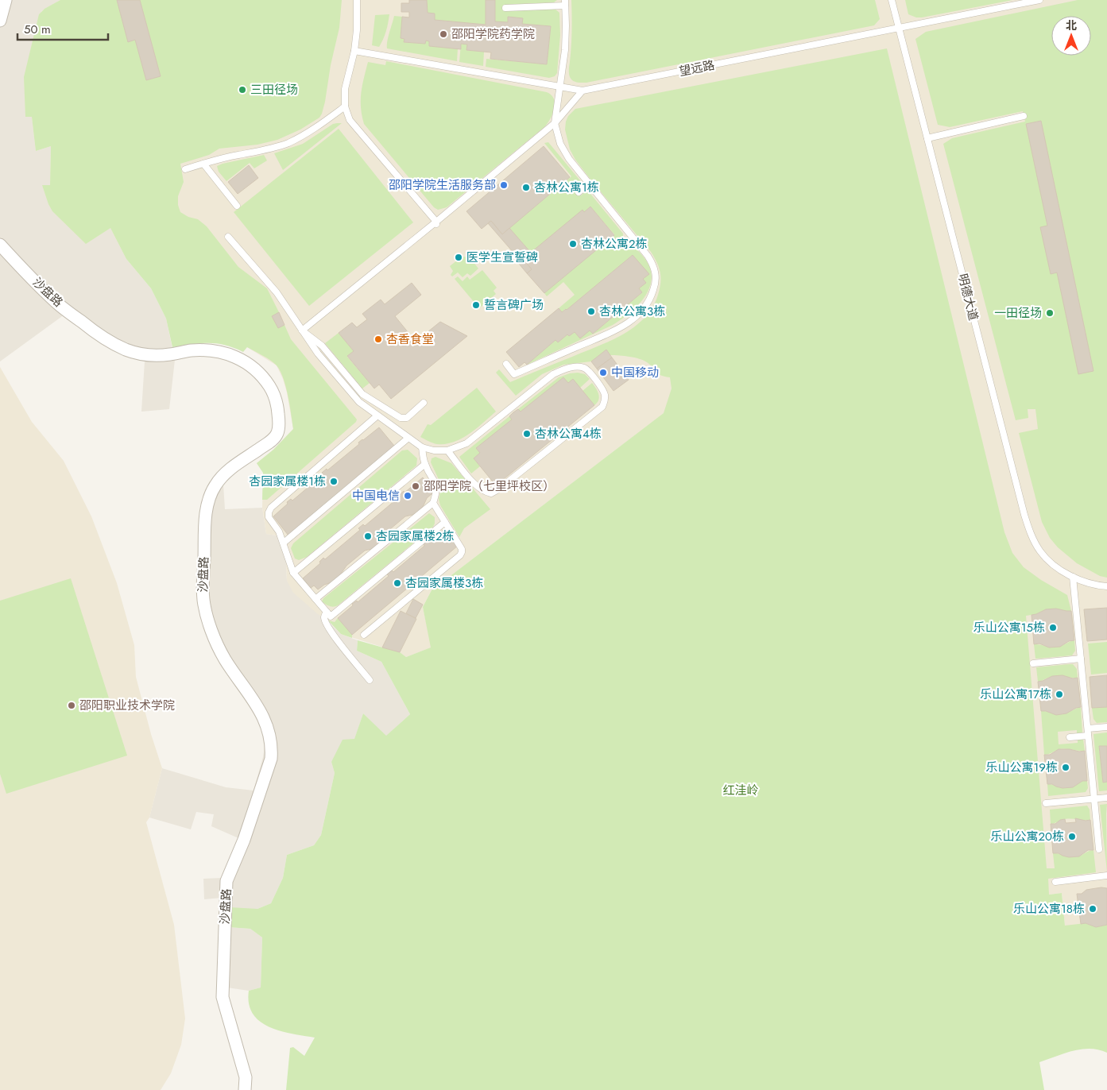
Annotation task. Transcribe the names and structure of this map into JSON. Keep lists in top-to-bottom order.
{
  "streets": {
    "street": ["沙盘路"],
    "lane": ["望远路", "明德大道"]
  },
  "crossings": [
    ["望远路", "明德大道"]
  ],
  "parks": ["红洼岭"],
  "places": [
    "邵阳学院药学院",
    "三田径场",
    "邵阳学院生活服务部",
    "杏林公寓1栋",
    "杏林公寓2栋",
    "医学生宣誓碑",
    "誓言碑广场",
    "杏林公寓3栋",
    "一田径场",
    "杏香食堂",
    "中国移动",
    "杏林公寓4栋",
    "杏园家属楼1栋",
    "邵阳学院（七里坪校区）",
    "中国电信",
    "杏园家属楼2栋",
    "杏园家属楼3栋",
    "乐山公寓15栋",
    "乐山公寓17栋",
    "邵阳职业技术学院",
    "乐山公寓19栋",
    "乐山公寓20栋",
    "乐山公寓18栋"
  ],
  "scale_bar": "50 m",
  "north": "top"
}
